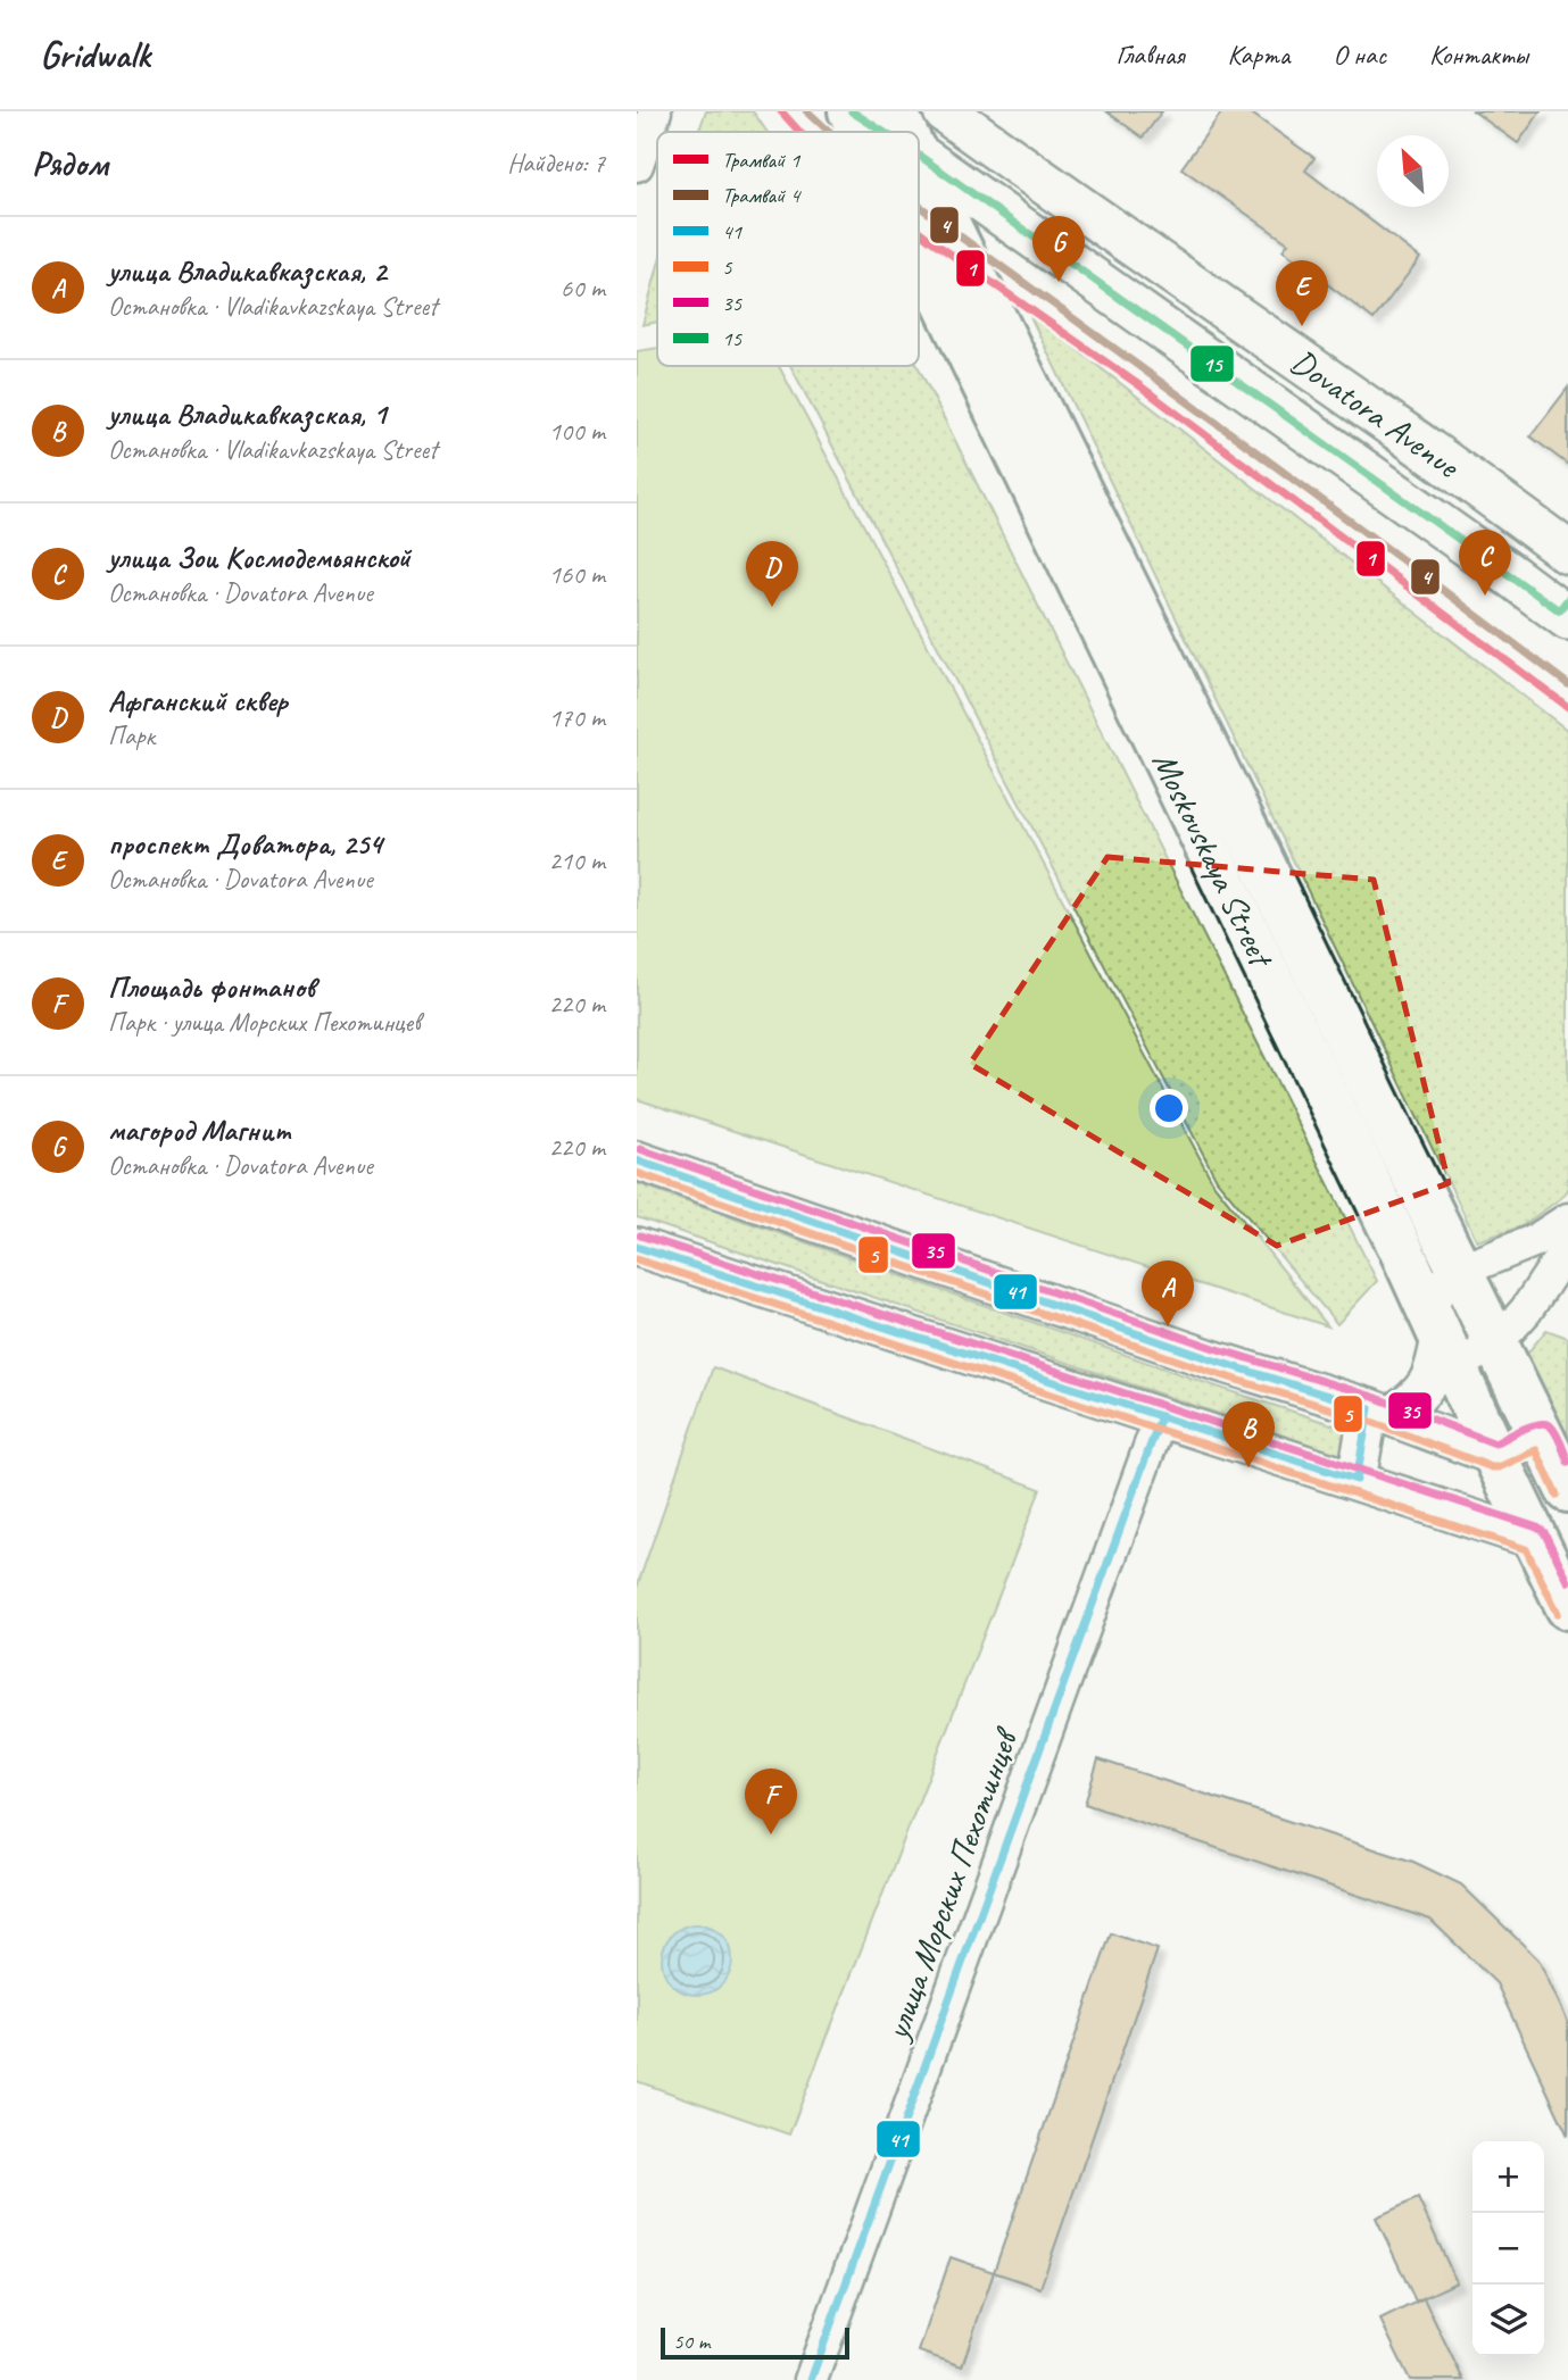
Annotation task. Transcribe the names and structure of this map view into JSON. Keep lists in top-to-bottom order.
{
  "streets": {
    "highway": ["Moskovskaya Street"],
    "main road": ["Dovatora Avenue"],
    "street": ["улица Морских Пехотинцев"]
  },
  "crossings": [
    ["Dovatora Avenue", "Moskovskaya Street"]
  ],
  "lines": [
    "tram line 1",
    "tram line 4",
    "transit line 15",
    "transit line 35",
    "transit line 41",
    "transit line 5"
  ],
  "legend": [
    "Трамвай 1",
    "Трамвай 4",
    "41",
    "5",
    "35",
    "15"
  ],
  "scale_bar": "50 m",
  "north": "top left",
  "page": {
    "header": "Gridwalk",
    "nav": [
      "Главная",
      "Карта",
      "О нас",
      "Контакты"
    ],
    "heading": ["Рядом", "Найдено: 7"],
    "list": [
      {
        "mark": "A",
        "name": "улица Владикавказская, 2",
        "note": "Остановка · Vladikavkazskaya Street",
        "value": "60 m"
      },
      {
        "mark": "B",
        "name": "улица Владикавказская, 1",
        "note": "Остановка · Vladikavkazskaya Street",
        "value": "100 m"
      },
      {
        "mark": "C",
        "name": "улица Зои Космодемьянской",
        "note": "Остановка · Dovatora Avenue",
        "value": "160 m"
      },
      {
        "mark": "D",
        "name": "Афганский сквер",
        "note": "Парк",
        "value": "170 m"
      },
      {
        "mark": "E",
        "name": "проспект Доватора, 254",
        "note": "Остановка · Dovatora Avenue",
        "value": "210 m"
      },
      {
        "mark": "F",
        "name": "Площадь фонтанов",
        "note": "Парк · улица Морских Пехотинцев",
        "value": "220 m"
      },
      {
        "mark": "G",
        "name": "магород Магнит",
        "note": "Остановка · Dovatora Avenue",
        "value": "220 m"
      }
    ],
    "pins": [
      "G",
      "E",
      "C",
      "D",
      "A",
      "B",
      "F"
    ],
    "map_buttons": ["+", "−"],
    "scale": "50 m"
  }
}
